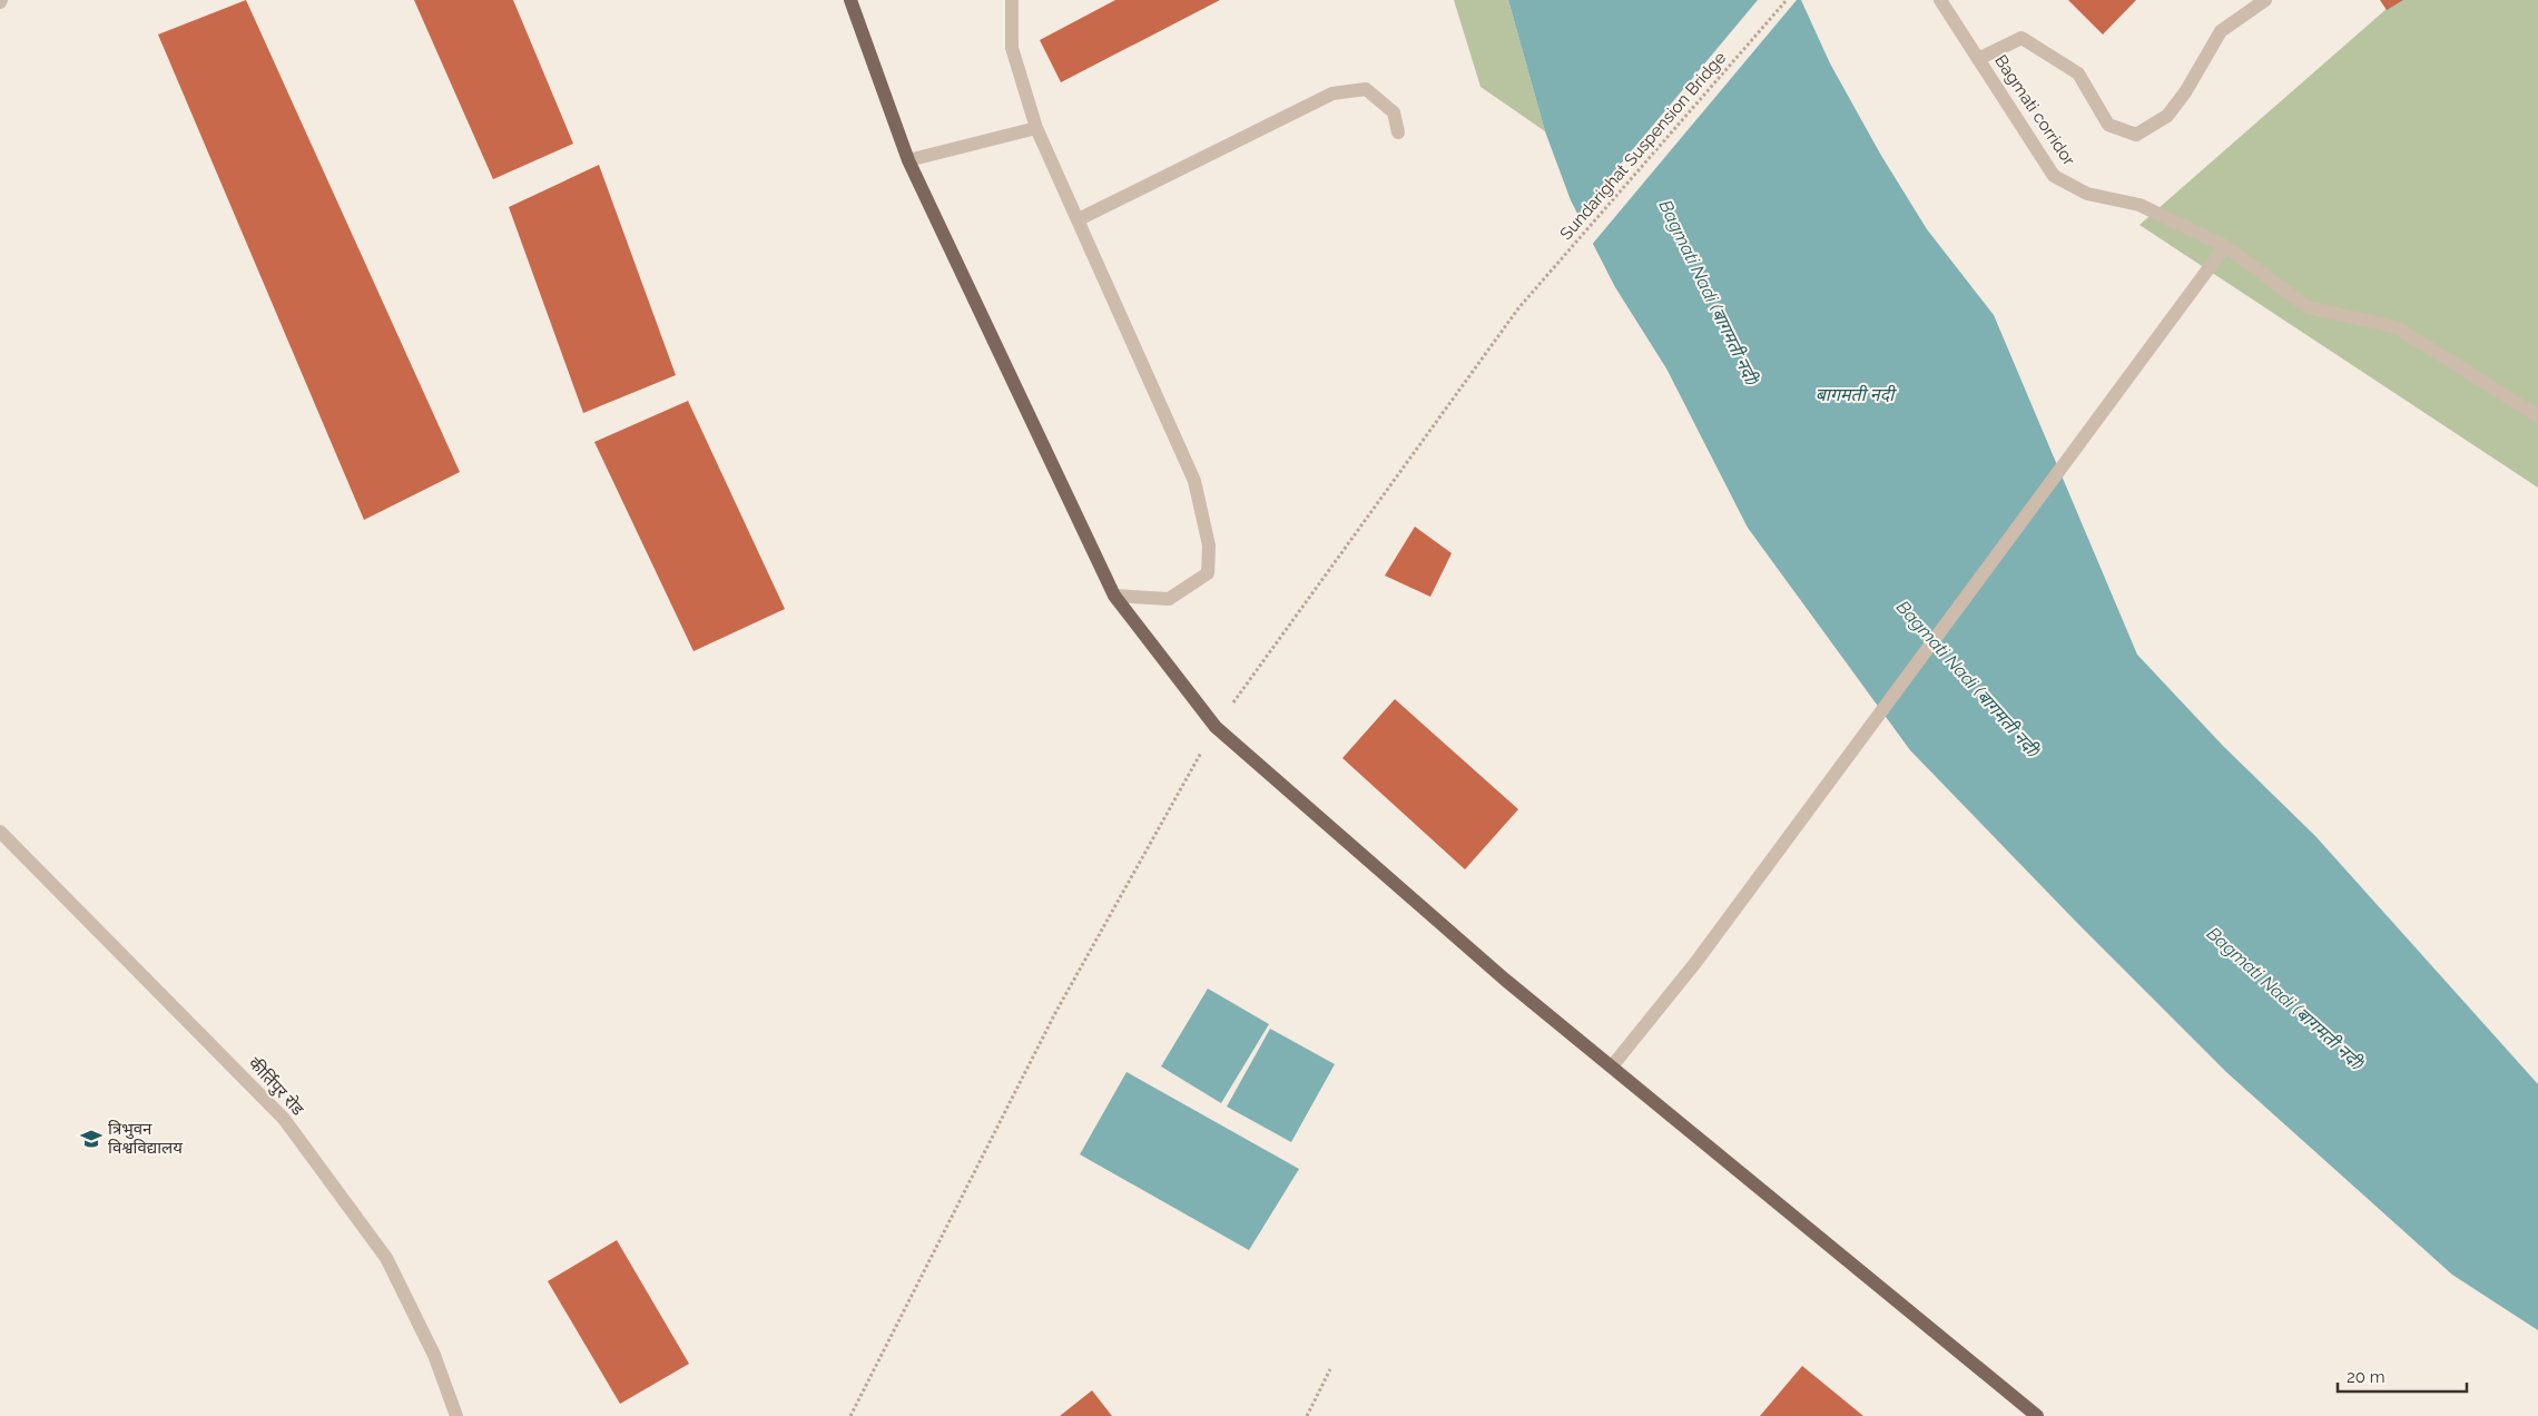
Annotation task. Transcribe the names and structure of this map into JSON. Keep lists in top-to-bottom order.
{
  "streets": {
    "street": ["Bagmati corridor", "कीर्तिपुर रोड"],
    "path": ["Sundarighat Suspension Bridge"]
  },
  "water": ["Bagmati Nadi (बागमती नदी)", "बागमती नदी"],
  "places": {
    "school or university": ["त्रिभुवन विश्वविद्यालय"]
  },
  "scale_bar": "20 m"
}
